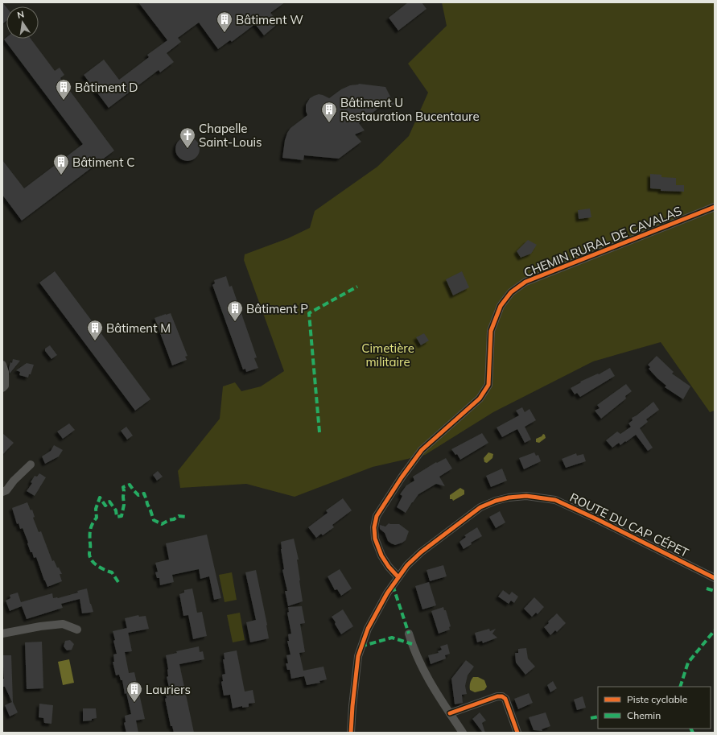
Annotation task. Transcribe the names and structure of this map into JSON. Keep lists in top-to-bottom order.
{
  "streets": {
    "street": ["CHEMIN RURAL DE CAVALAS", "ROUTE DU CAP CÉPET"]
  },
  "crossings": [
    ["CHEMIN RURAL DE CAVALAS", "ROUTE DU CAP CÉPET"]
  ],
  "parks": ["Cimetière militaire"],
  "places": {
    "building": [
      "Bâtiment W",
      "Bâtiment D",
      "Bâtiment U Restauration Bucentaure",
      "Bâtiment C",
      "Bâtiment P",
      "Bâtiment M",
      "Lauriers"
    ],
    "church": ["Chapelle Saint-Louis"]
  },
  "legend": ["Piste cyclable", "Chemin"],
  "north": "top"
}
